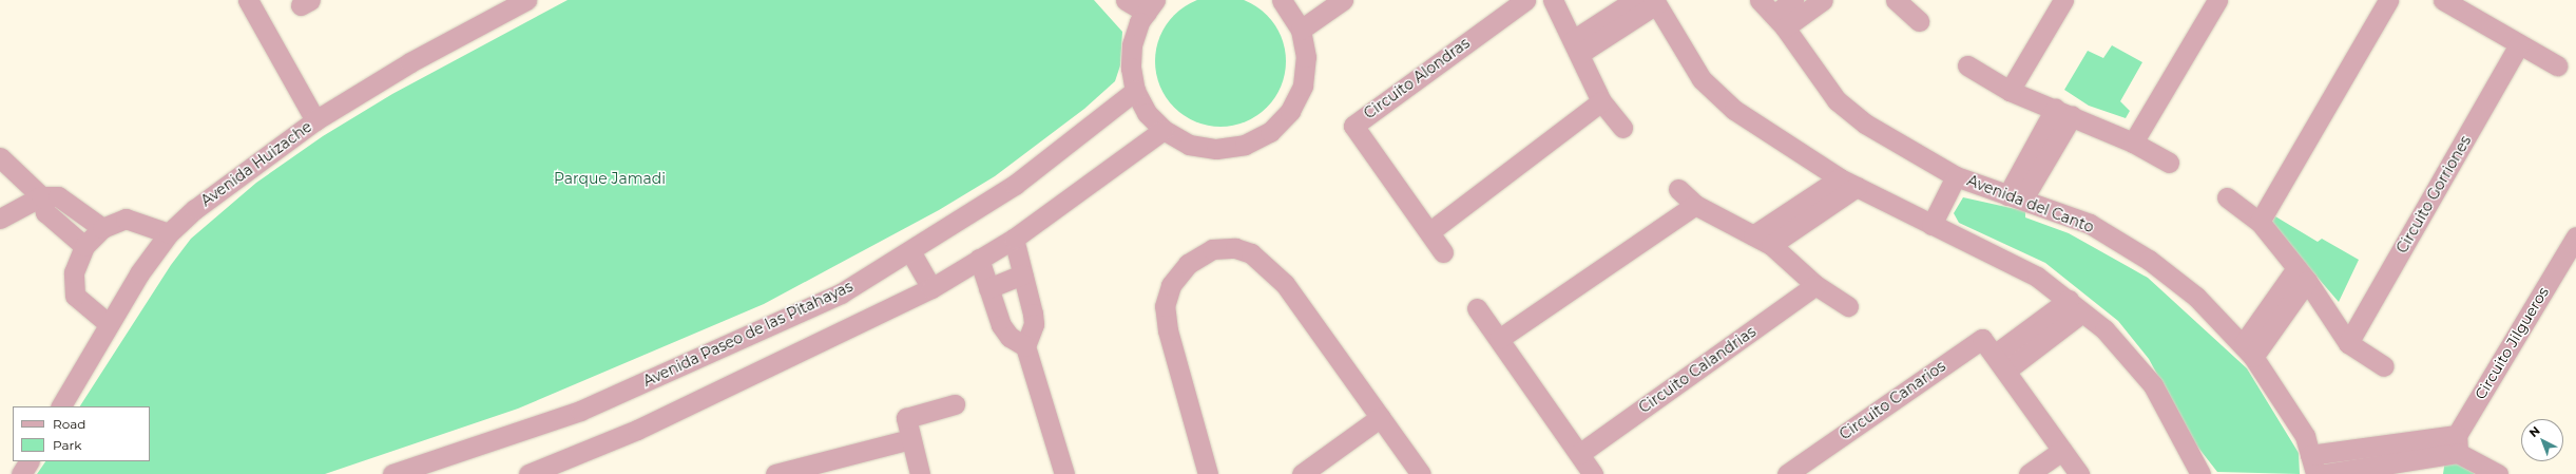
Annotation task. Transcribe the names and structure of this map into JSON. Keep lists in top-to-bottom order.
{
  "streets": {
    "street": [
      "Circuito Alondras",
      "Avenida Huizache",
      "Circuito Gorriones",
      "Avenida del Canto",
      "Avenida Paseo de las Pitahayas",
      "Circuito Jilgueros",
      "Circuito Calandrias",
      "Circuito Canarios"
    ]
  },
  "parks": ["Parque Jamadi"],
  "legend": ["Road", "Park"],
  "north": "top left"
}
